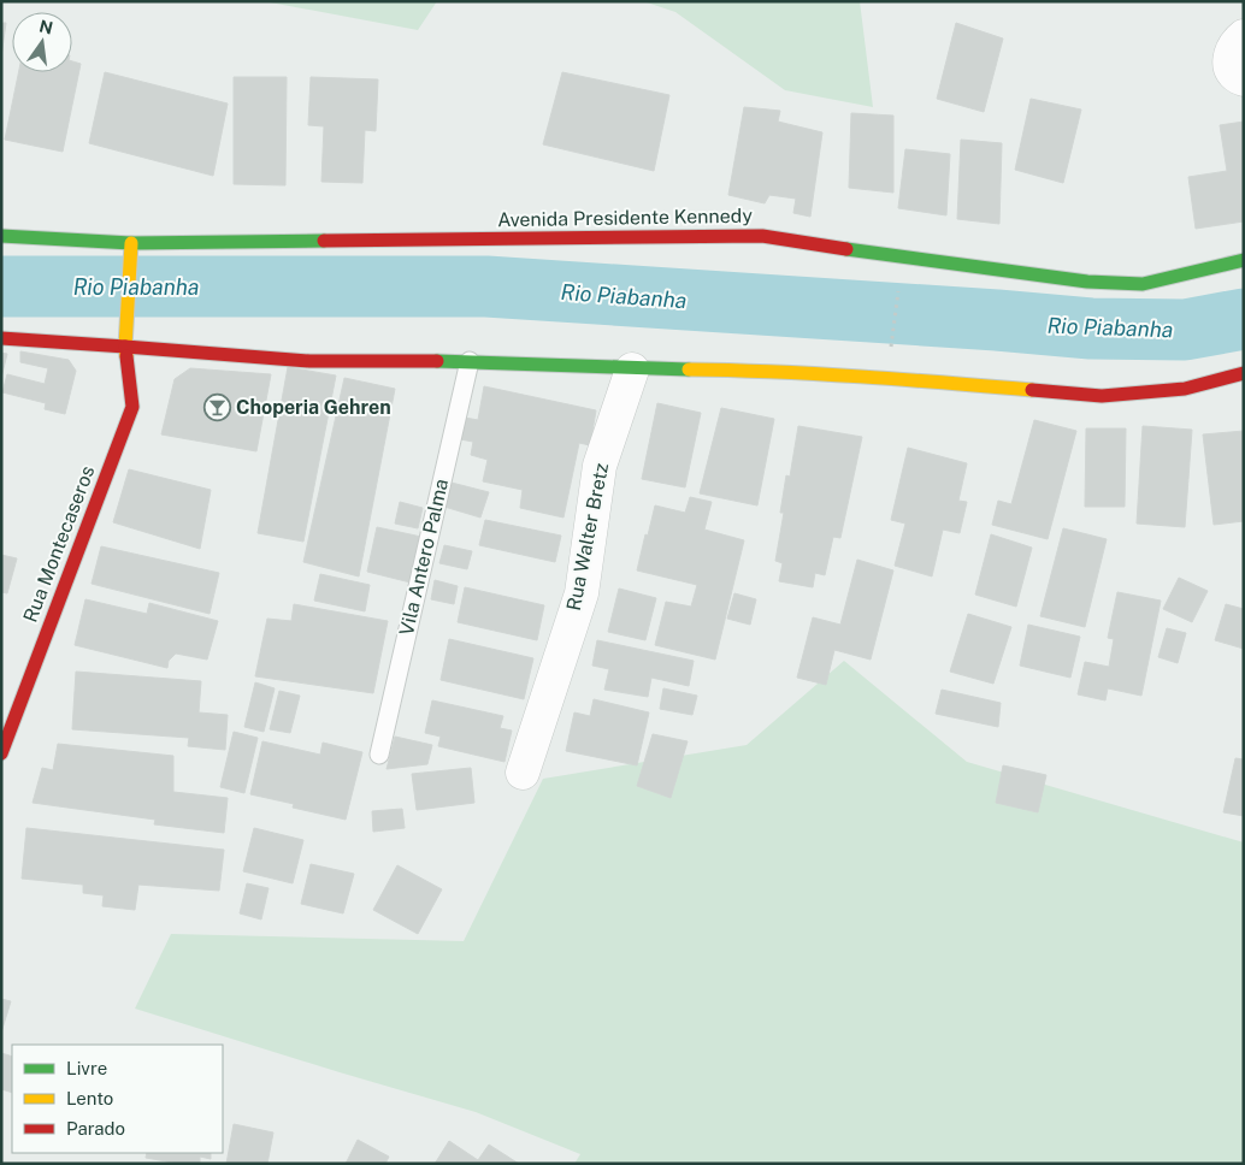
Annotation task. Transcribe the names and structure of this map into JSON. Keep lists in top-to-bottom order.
{
  "streets": {
    "main road": ["Avenida Presidente Kennedy", "Rua Montecaseros"],
    "street": ["Rua Walter Bretz"],
    "lane": ["Vila Antero Palma"]
  },
  "crossings": [
    ["Avenida Presidente Kennedy", "Rua Montecaseros"]
  ],
  "water": ["Rio Piabanha"],
  "places": {
    "bar": ["Choperia Gehren"]
  },
  "legend": ["Livre", "Lento", "Parado"],
  "north": "top"
}
